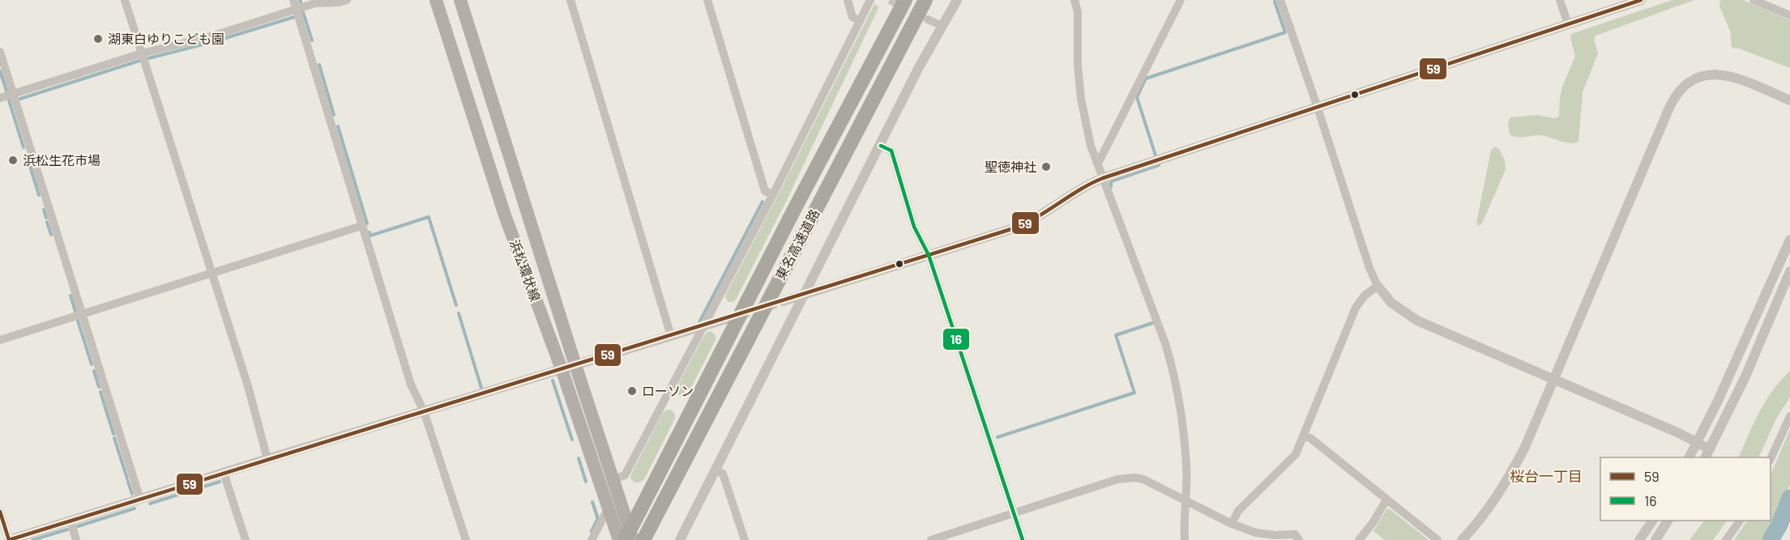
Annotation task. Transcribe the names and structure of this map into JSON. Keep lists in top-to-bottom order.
{
  "streets": {
    "highway": ["東名高速道路"],
    "main road": ["浜松環状線"]
  },
  "crossings": [
    ["東名高速道路", "浜松環状線"]
  ],
  "districts": ["桜台一丁目"],
  "places": [
    "湖東白ゆりこども園",
    "浜松生花市場",
    "聖徳神社",
    "ローソン"
  ],
  "lines": ["transit line 59", "transit line 16"],
  "legend": ["59", "16"]
}
